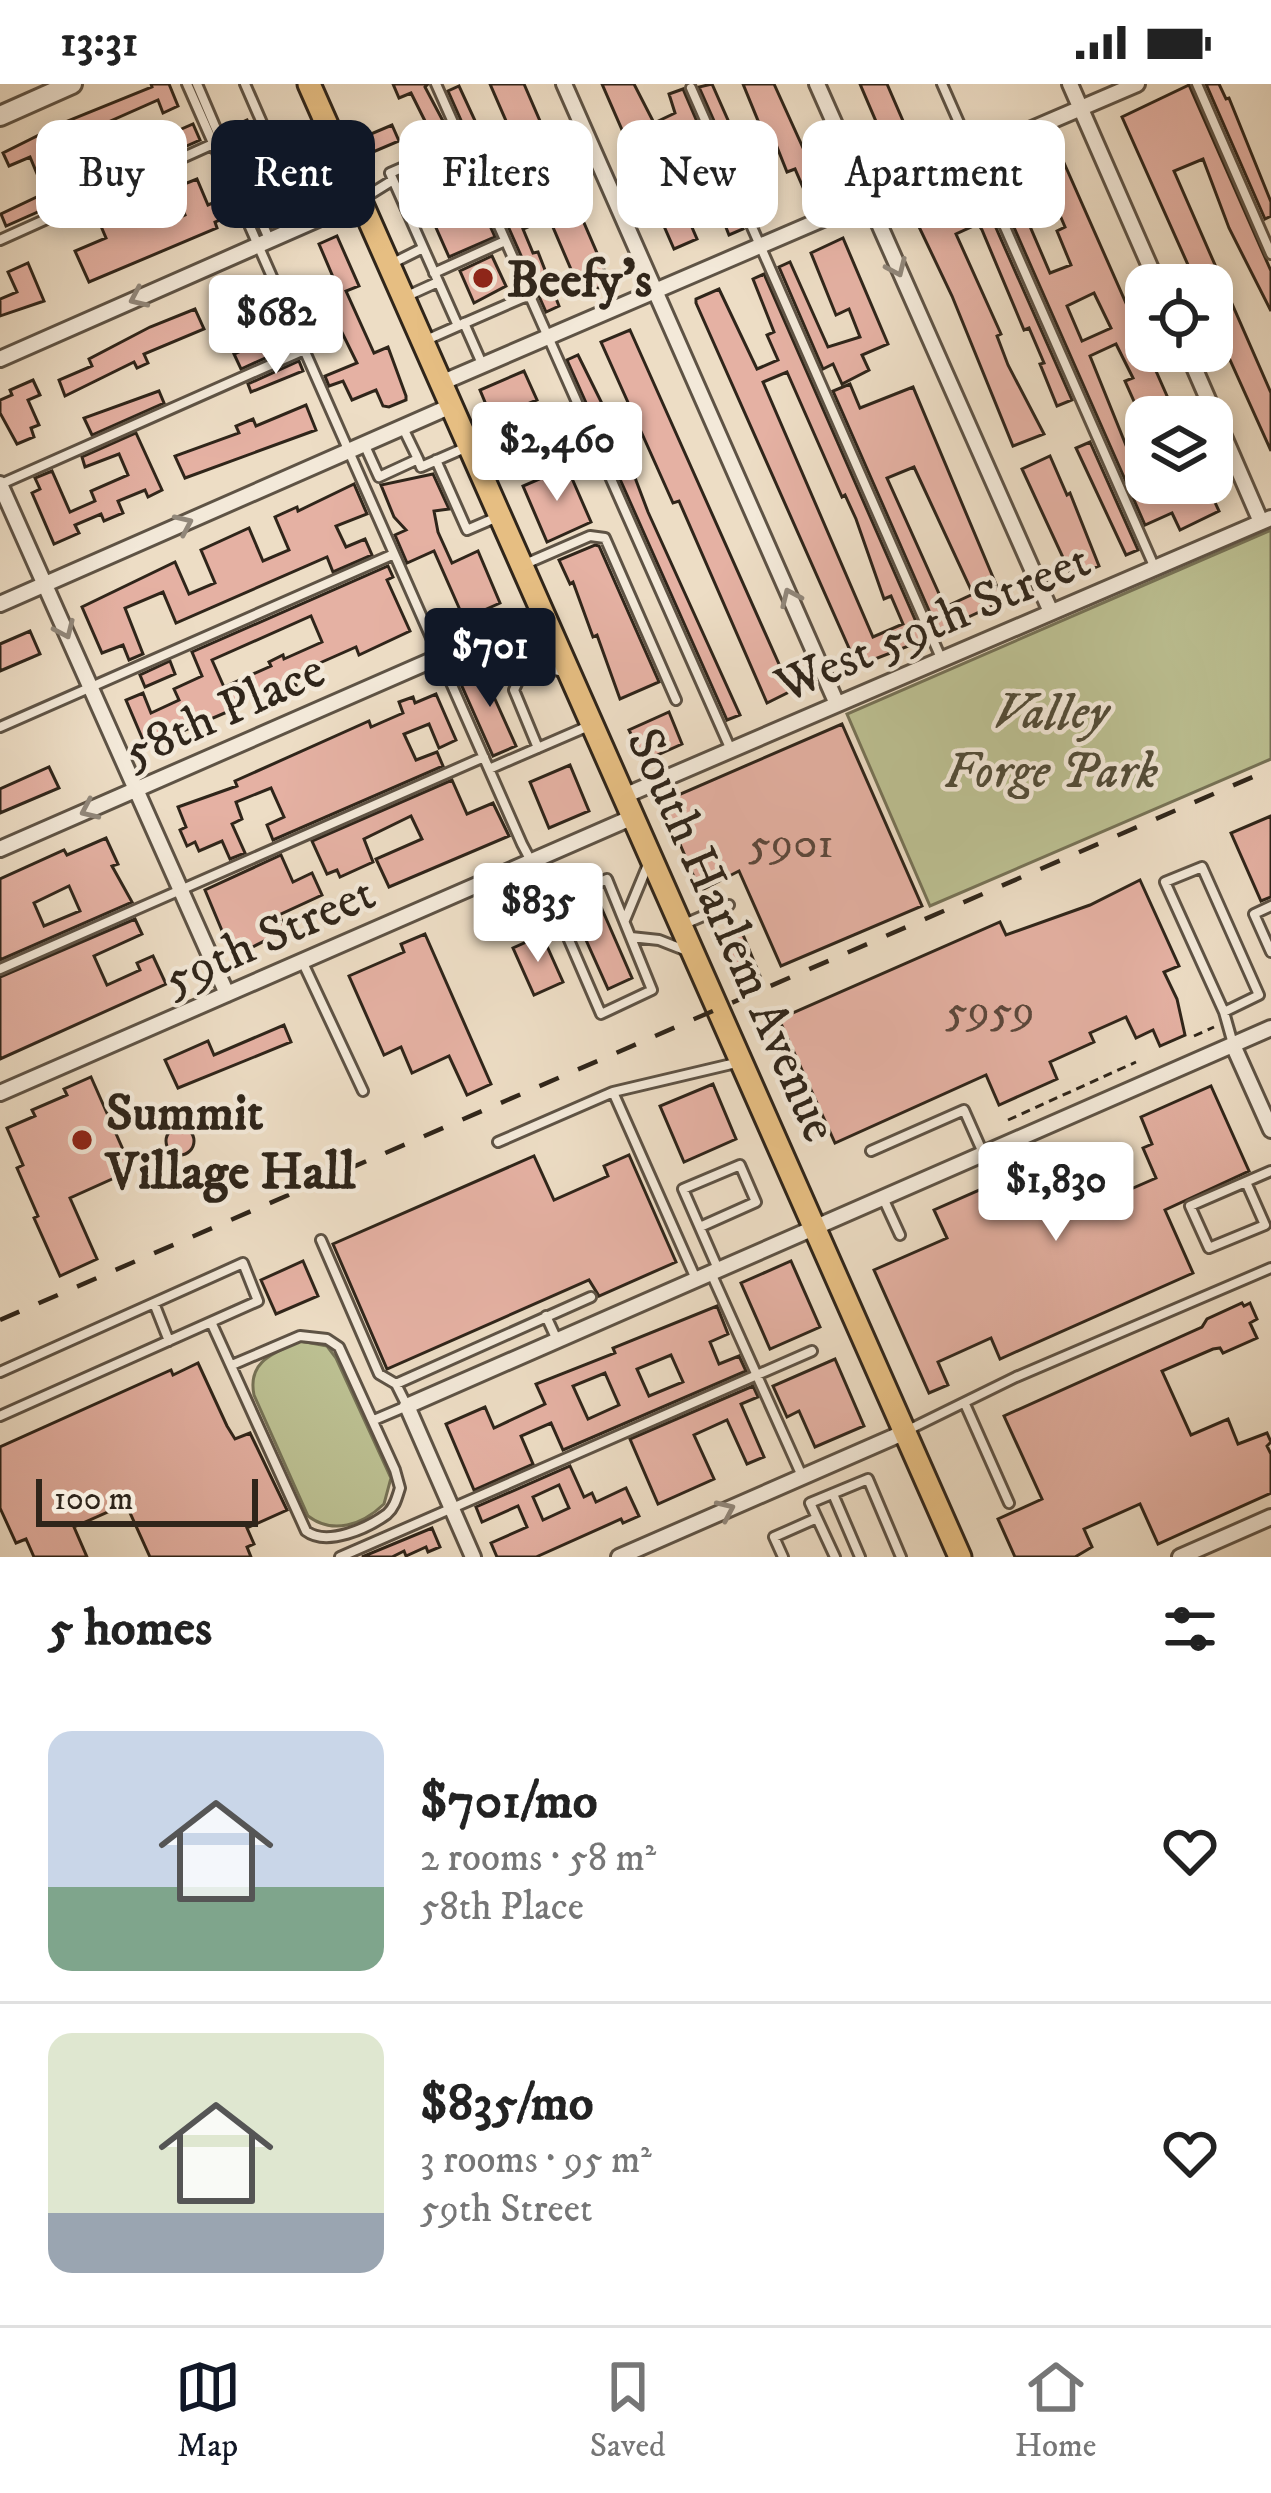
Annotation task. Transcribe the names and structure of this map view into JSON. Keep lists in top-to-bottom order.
{
  "streets": {
    "main road": ["South Harlem Avenue"],
    "street": ["West 59th Street", "58th Place", "59th Street"]
  },
  "crossings": [
    ["West 59th Street", "59th Street"],
    ["West 59th Street", "South Harlem Avenue"],
    ["58th Place", "South Harlem Avenue"],
    ["59th Street", "South Harlem Avenue"]
  ],
  "parks": ["Valley Forge Park"],
  "places": ["Beefy's", "Summit Village Hall"],
  "house_numbers": ["5901", "5959"],
  "scale_bar": "100 m",
  "page": {
    "status": "13:31",
    "chip": [
      "Buy",
      "Rent",
      "Filters",
      "New",
      "Apartment"
    ],
    "price": [
      "$682",
      "$2,460",
      "$701",
      "$835",
      "$1,830"
    ],
    "scale": "100 m",
    "heading": "5 homes",
    "list": [
      {
        "name": "$701/mo",
        "note": "2 rooms · 58 m² · 58th Place"
      },
      {
        "name": "$835/mo",
        "note": "3 rooms · 95 m² · 59th Street"
      }
    ],
    "tabs": ["Map", "Saved", "Home"]
  }
}
